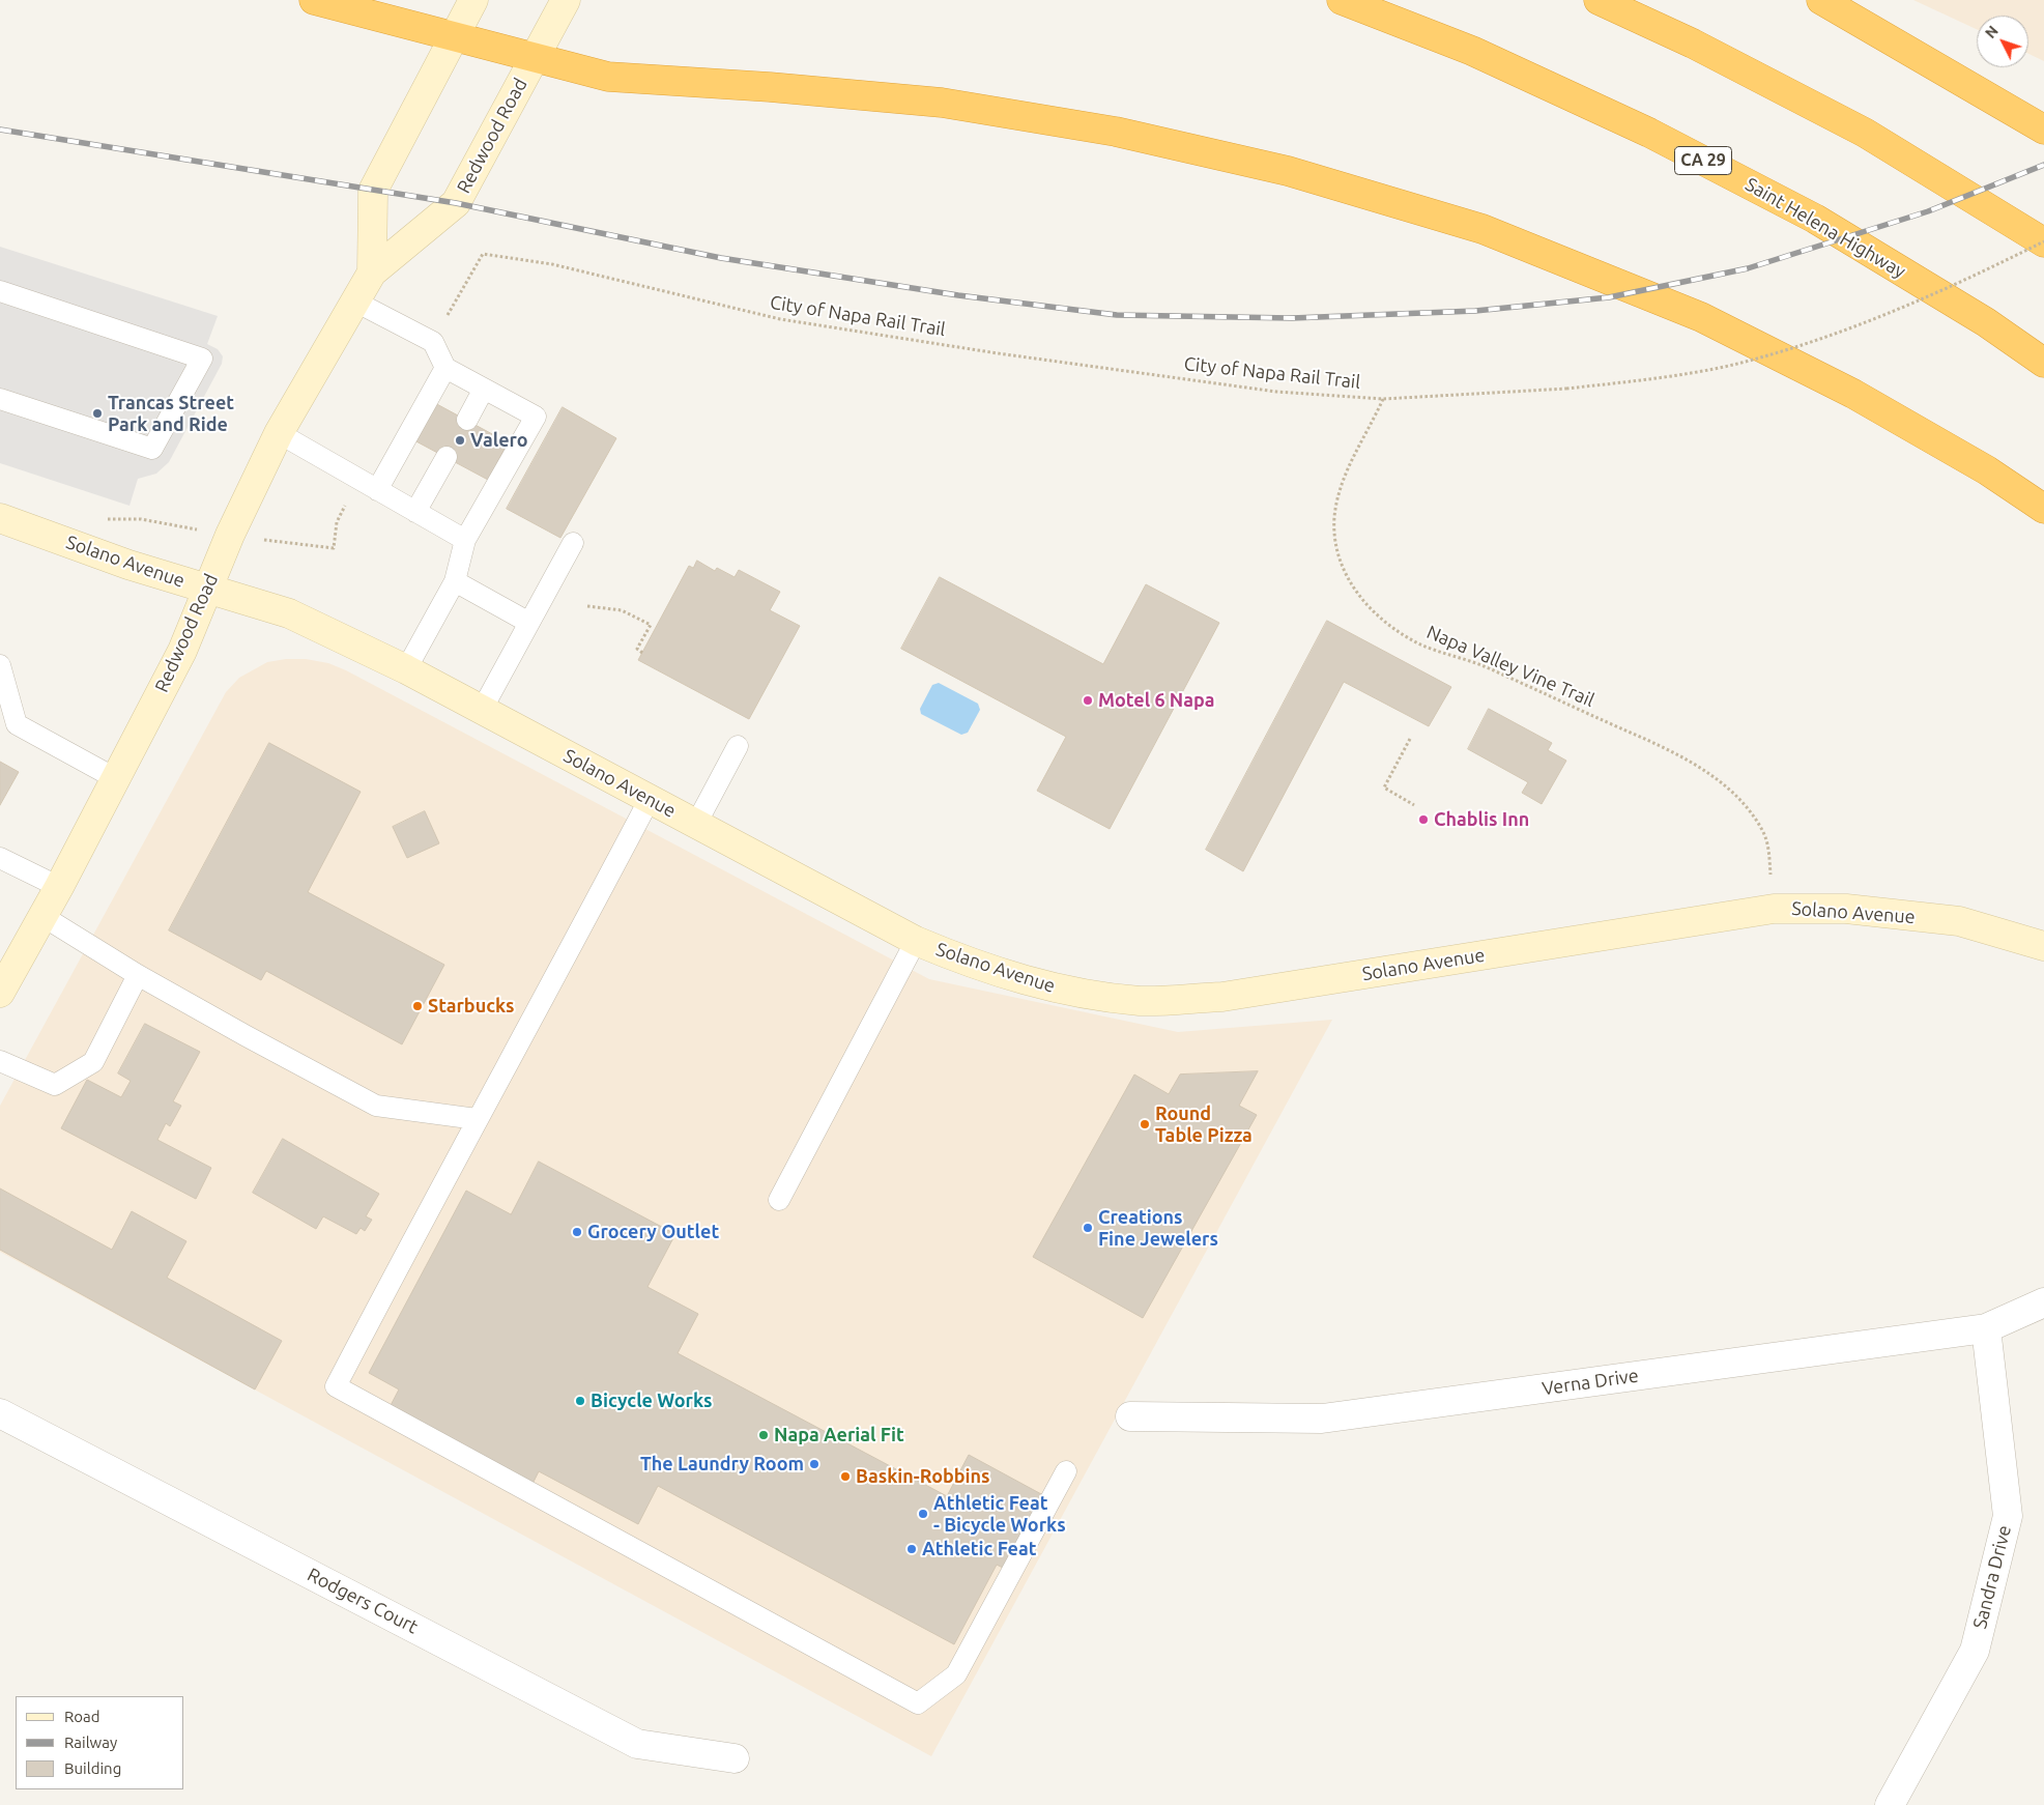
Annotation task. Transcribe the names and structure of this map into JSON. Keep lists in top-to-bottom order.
{
  "streets": {
    "highway": ["CA 29", "Saint Helena Highway"],
    "street": [
      "Redwood Road",
      "Solano Avenue",
      "Verna Drive",
      "Sandra Drive",
      "Rodgers Court"
    ],
    "path": ["City of Napa Rail Trail", "Napa Valley Vine Trail"]
  },
  "crossings": [
    ["Redwood Road", "Solano Avenue"],
    ["City of Napa Rail Trail", "Napa Valley Vine Trail"],
    ["Solano Avenue", "Napa Valley Vine Trail"],
    ["Verna Drive", "Sandra Drive"]
  ],
  "places": [
    "Trancas Street Park and Ride",
    "Valero",
    "Motel 6 Napa",
    "Chablis Inn",
    "Starbucks",
    "Round Table Pizza",
    "Creations Fine Jewelers",
    "Grocery Outlet",
    "Bicycle Works",
    "Napa Aerial Fit",
    "The Laundry Room",
    "Baskin-Robbins",
    "Athletic Feat - Bicycle Works",
    "Athletic Feat"
  ],
  "legend": ["Road", "Railway", "Building"],
  "north": "top left"
}
